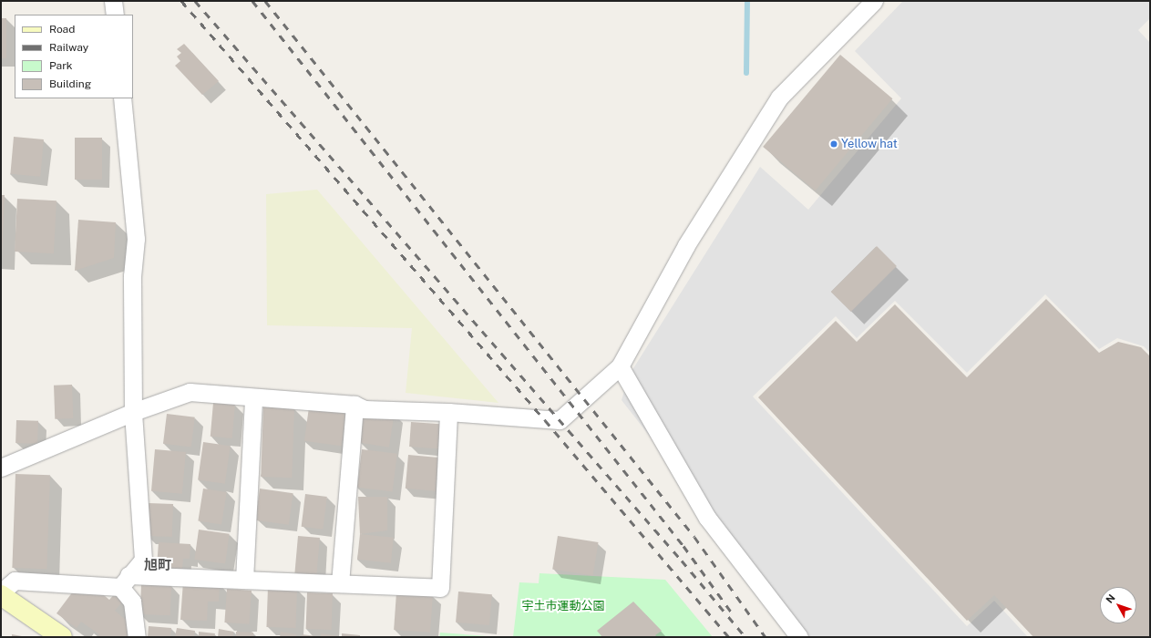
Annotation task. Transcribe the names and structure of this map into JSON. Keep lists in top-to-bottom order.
{
  "districts": ["旭町"],
  "parks": ["宇土市運動公園"],
  "places": ["Yellow hat"],
  "legend": [
    "Road",
    "Railway",
    "Park",
    "Building"
  ],
  "north": "top left"
}
